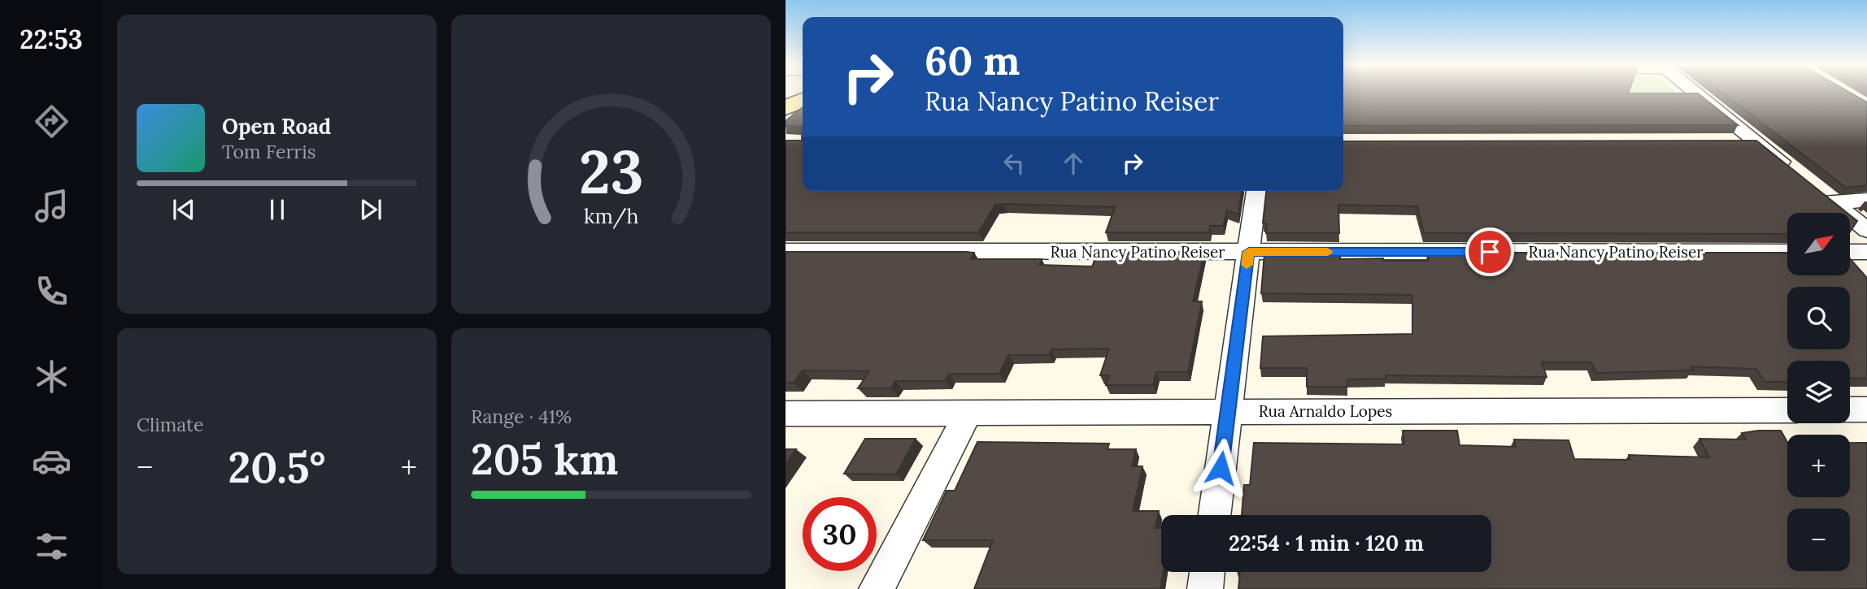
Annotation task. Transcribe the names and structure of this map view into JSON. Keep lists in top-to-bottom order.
{
  "streets": {
    "street": ["Rua Nancy Patino Reiser", "Rua Arnaldo Lopes"]
  },
  "north": "top right",
  "page": {
    "tabs": "22:53",
    "turn": ["60 m", "Rua Nancy Patino Reiser"],
    "song": ["Open Road", "Tom Ferris"],
    "map_buttons": ["+", "−"],
    "tile": [
      "Climate",
      ["Range · 41%", "205 km"]
    ],
    "heat": ["−", "20.5°", "+"],
    "limit": "30",
    "trip": "22:54 · 1 min · 120 m",
    "gauge": ["23", "km/h"]
  }
}
